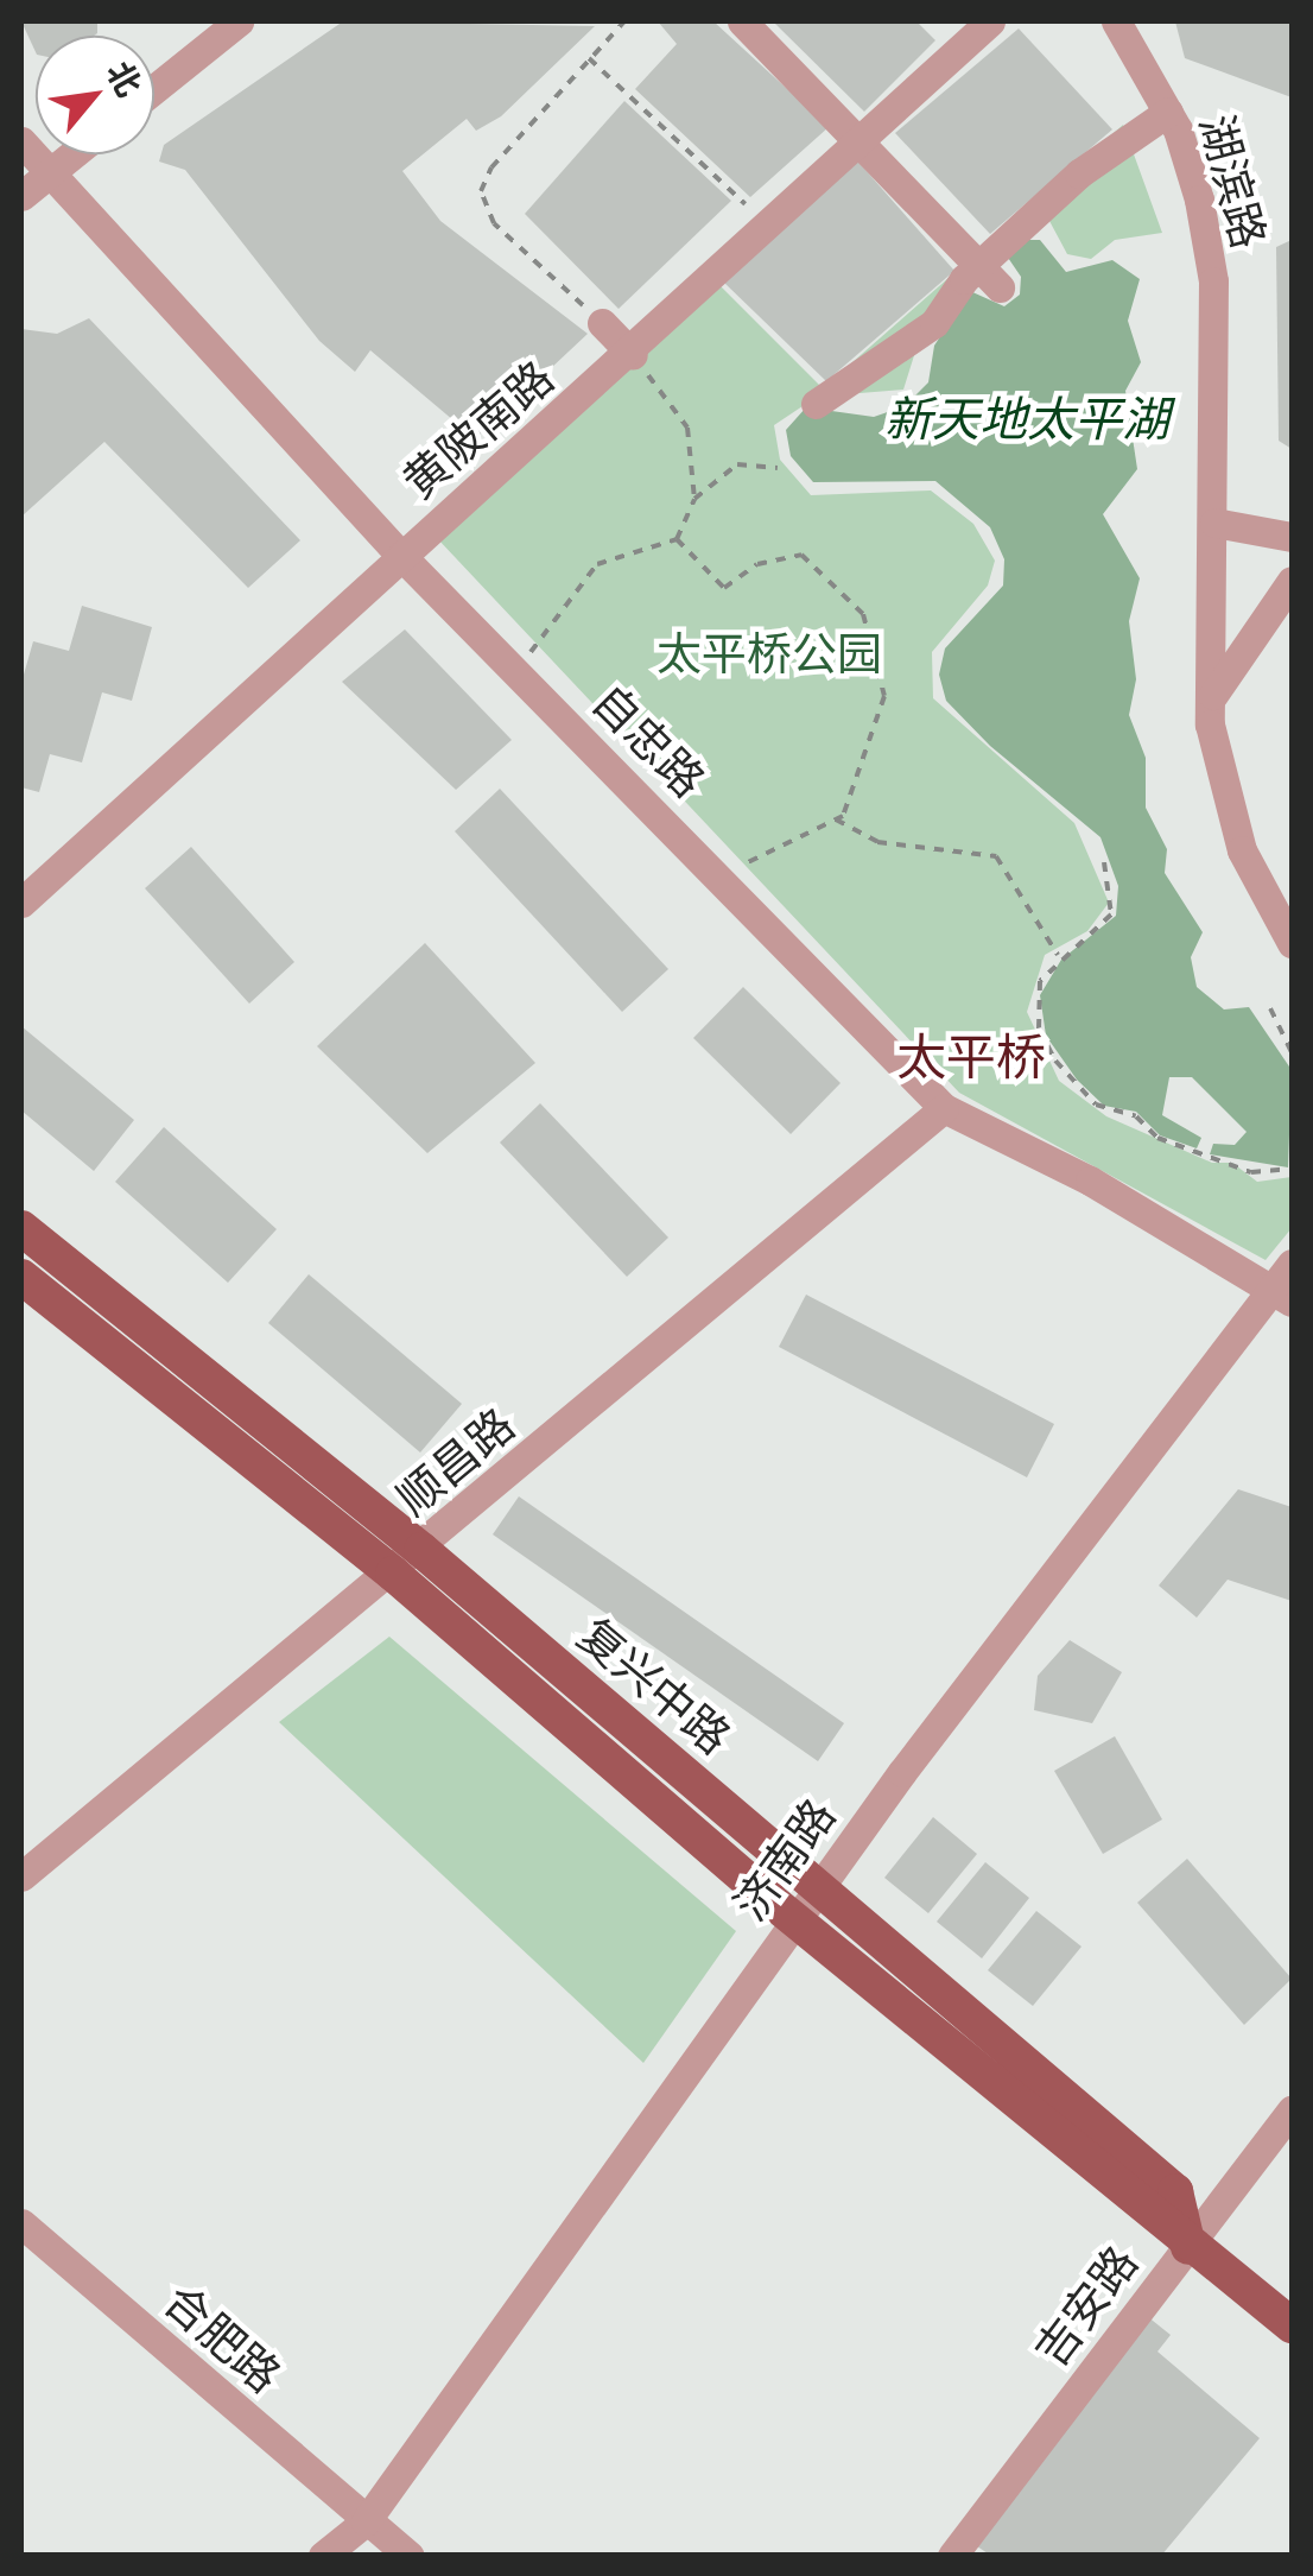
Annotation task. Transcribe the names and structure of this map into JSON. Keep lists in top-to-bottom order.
{
  "streets": {
    "main road": ["复兴中路"],
    "street": [
      "湖滨路",
      "黄陂南路",
      "自忠路",
      "顺昌路",
      "济南路",
      "吉安路",
      "合肥路"
    ]
  },
  "crossings": [
    ["黄陂南路", "自忠路"],
    ["自忠路", "顺昌路"],
    ["自忠路", "济南路"],
    ["顺昌路", "复兴中路"],
    ["复兴中路", "济南路"],
    ["复兴中路", "吉安路"],
    ["济南路", "合肥路"]
  ],
  "districts": ["太平桥"],
  "water": ["新天地太平湖"],
  "parks": ["太平桥公园"],
  "north": "top right"
}
